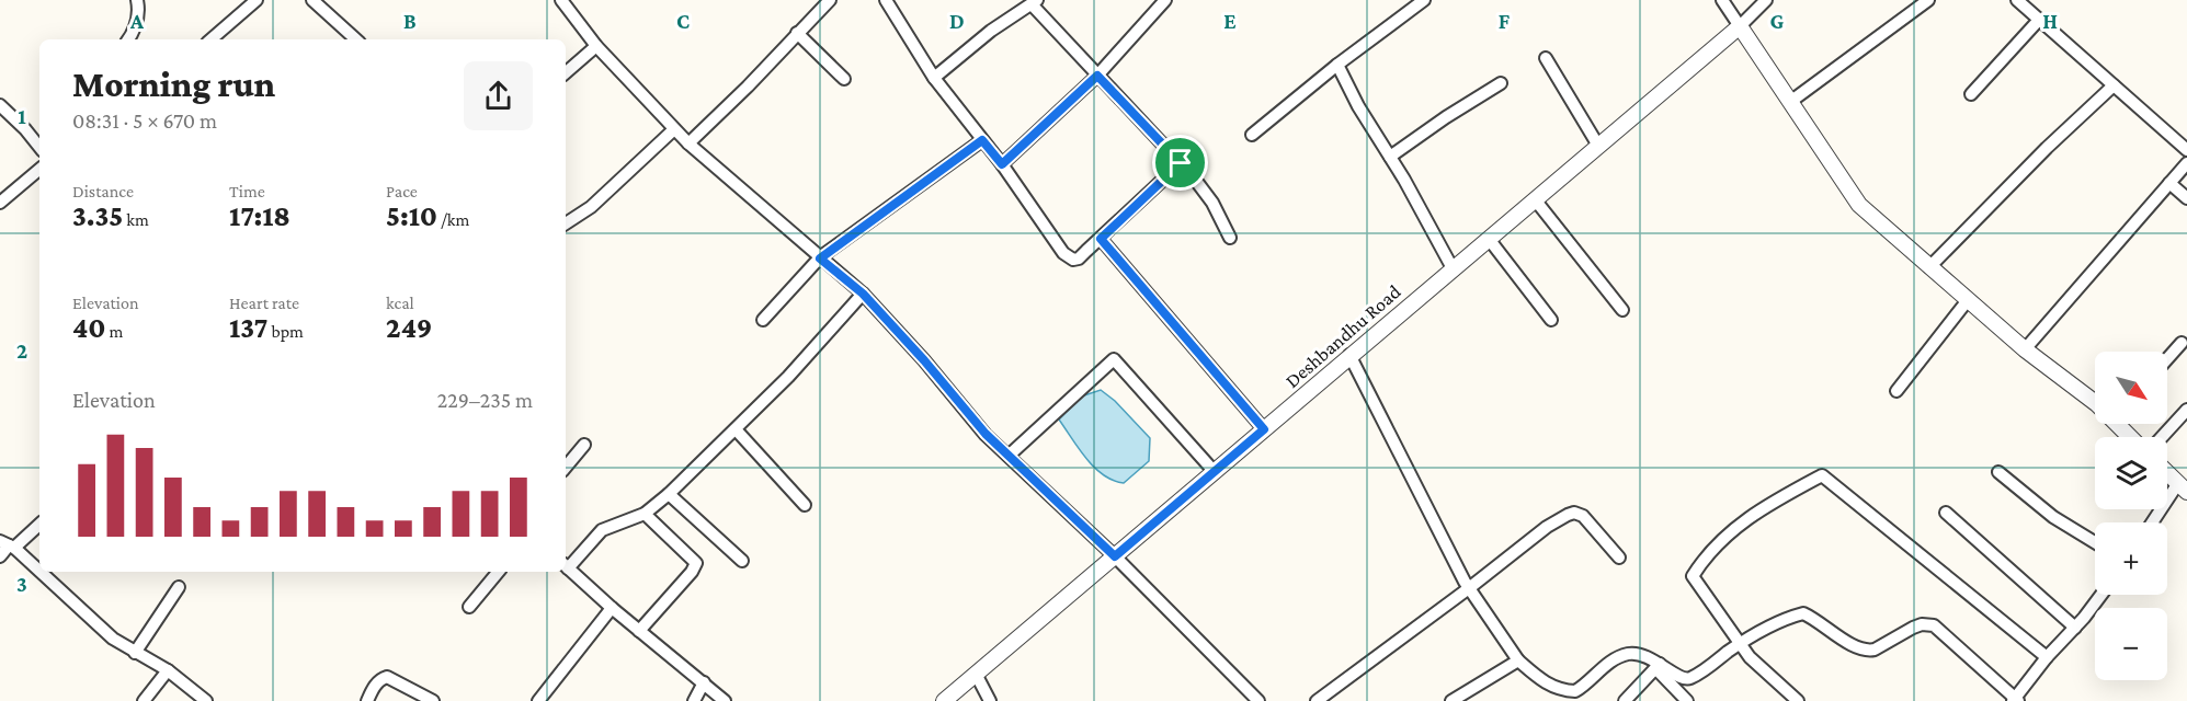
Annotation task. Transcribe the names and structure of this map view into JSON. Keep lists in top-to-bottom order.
{
  "streets": {
    "street": ["Deshbandhu Road"]
  },
  "north": "bottom right",
  "page": {
    "heading": ["Morning run", "08:31 · 5 × 670 m"],
    "stats": [
      ["Distance", "3.35 km"],
      ["Time", "17:18"],
      ["Pace", "5:10 /km"],
      ["Elevation", "40 m"],
      ["Heart rate", "137 bpm"],
      ["kcal", "249"]
    ],
    "map_buttons": ["+", "−"],
    "chart": ["Elevation", "229–235 m"]
  },
  "grid": {
    "columns": [
      "A",
      "B",
      "C",
      "D",
      "E",
      "F",
      "G",
      "H"
    ],
    "rows": ["1", "2", "3"]
  }
}
